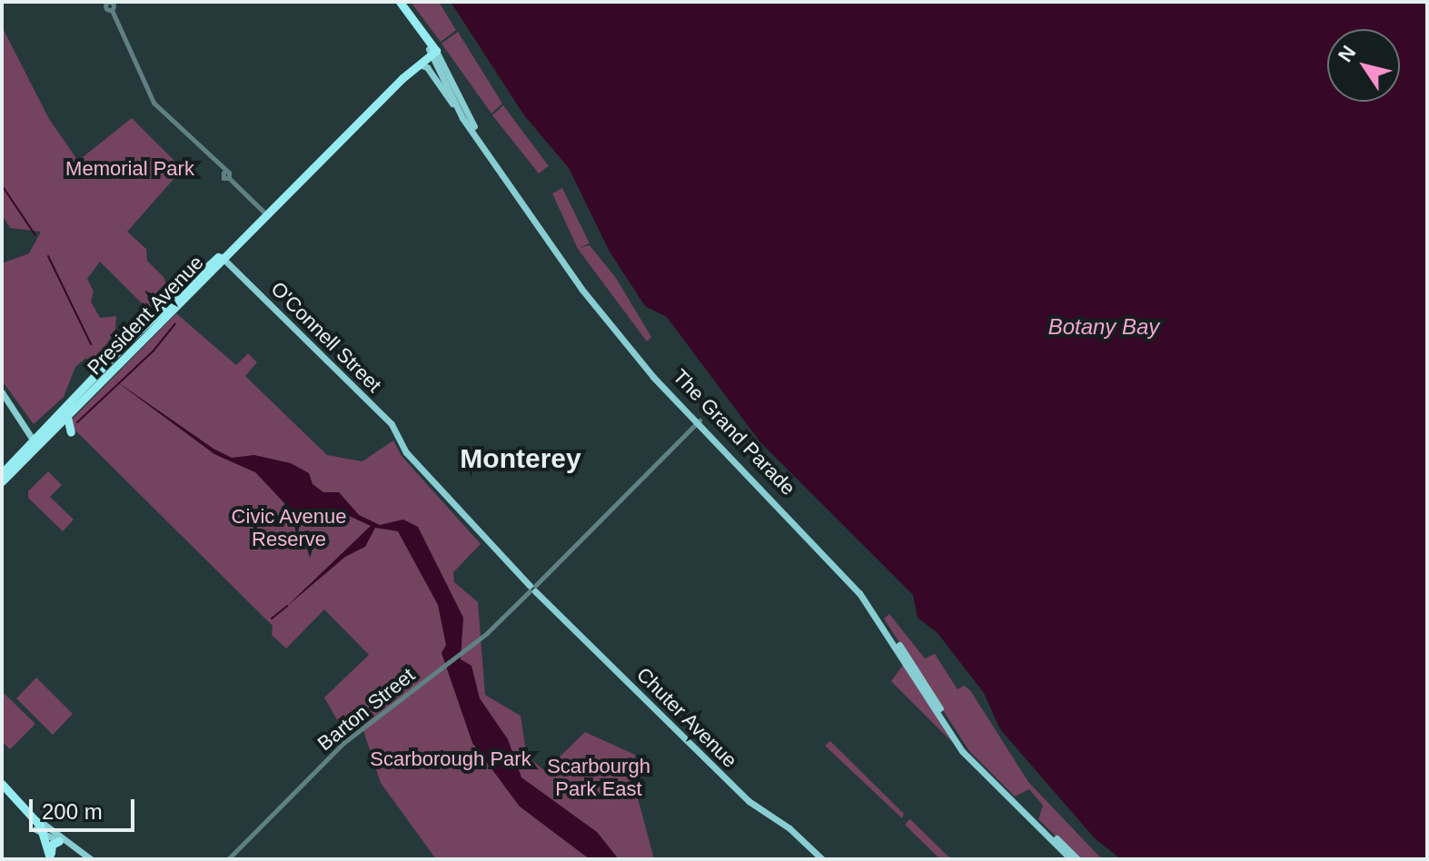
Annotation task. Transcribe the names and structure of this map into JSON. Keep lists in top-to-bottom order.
{
  "streets": {
    "highway": ["President Avenue", "The Grand Parade"],
    "main road": ["O'Connell Street", "Chuter Avenue"],
    "street": ["Barton Street"]
  },
  "crossings": [
    ["President Avenue", "O'Connell Street"],
    ["President Avenue", "The Grand Parade"],
    ["O'Connell Street", "Chuter Avenue"],
    ["The Grand Parade", "Barton Street"],
    ["Barton Street", "Chuter Avenue"]
  ],
  "districts": ["Monterey"],
  "water": ["Botany Bay"],
  "parks": [
    "Memorial Park",
    "Civic Avenue Reserve",
    "Scarborough Park",
    "Scarbourgh Park East"
  ],
  "scale_bar": "200 m",
  "north": "top left"
}
